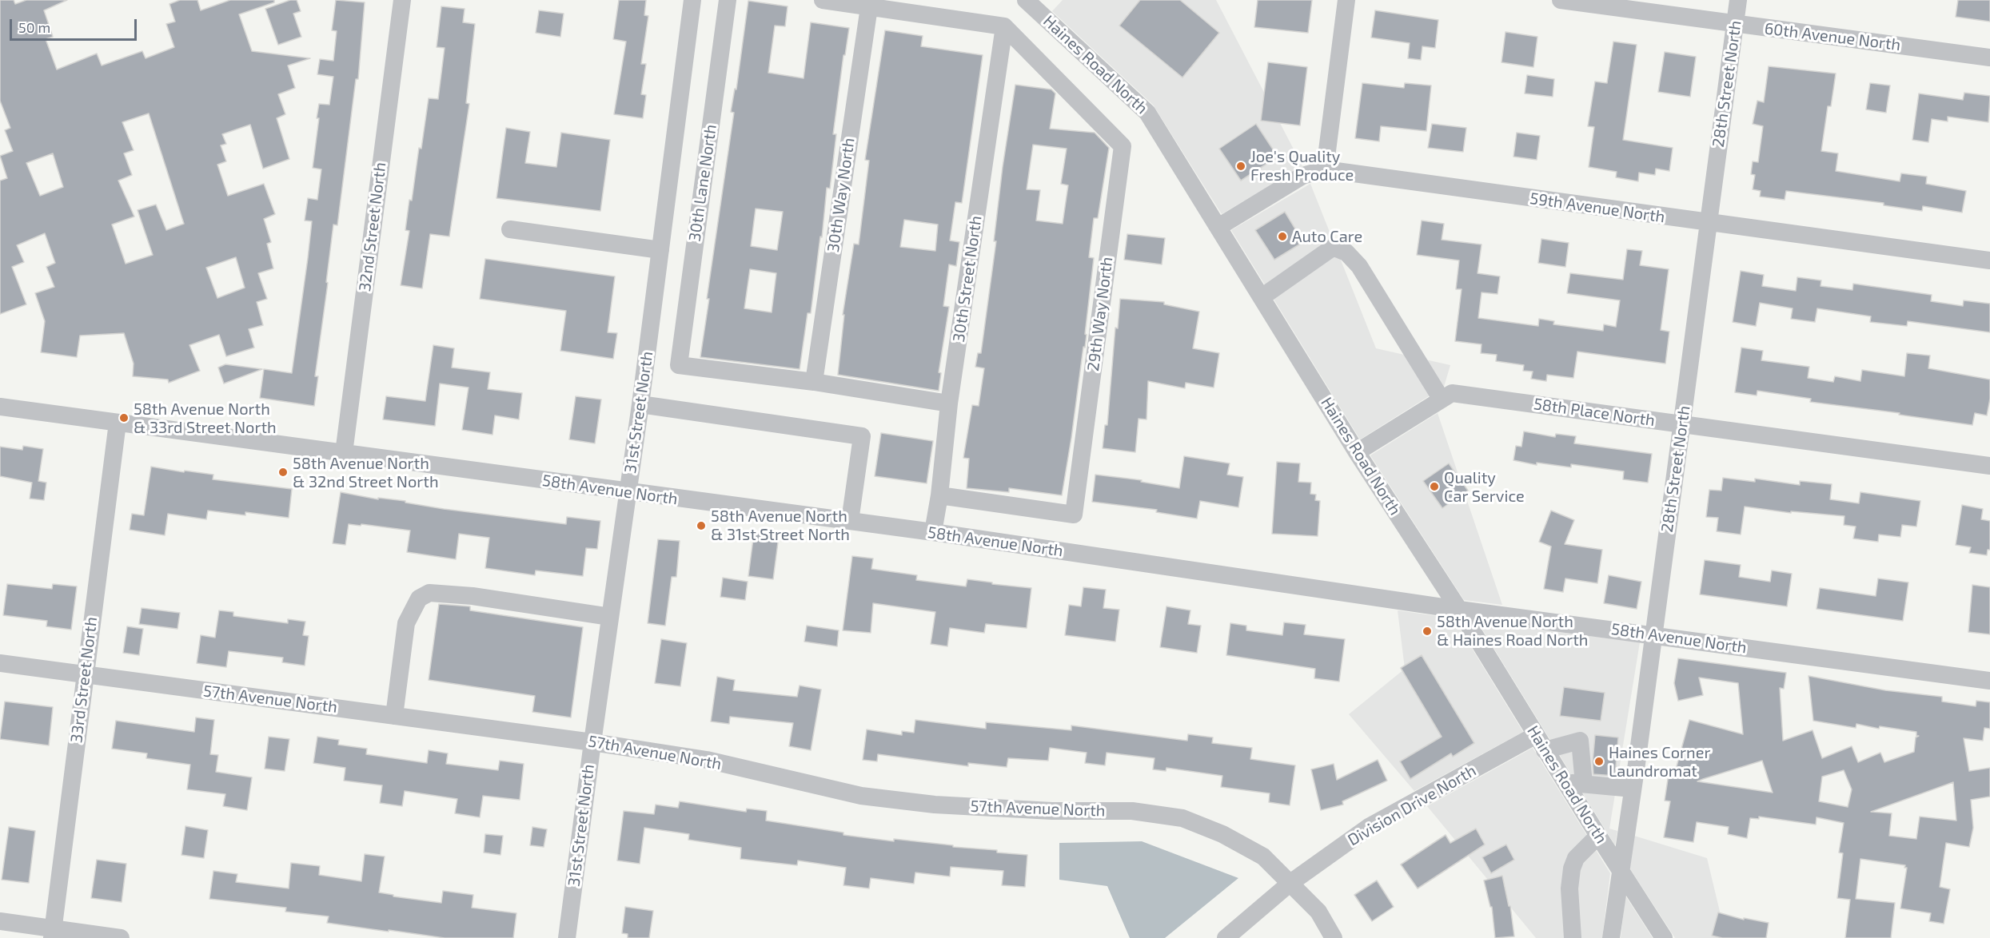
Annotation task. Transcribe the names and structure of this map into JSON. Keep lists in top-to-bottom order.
{
  "streets": {
    "street": [
      "60th Avenue North",
      "Haines Road North",
      "28th Street North",
      "30th Lane North",
      "30th Way North",
      "59th Avenue North",
      "32nd Street North",
      "30th Street North",
      "29th Way North",
      "31st Street North",
      "58th Place North",
      "58th Avenue North",
      "33rd Street North",
      "57th Avenue North",
      "Division Drive North"
    ]
  },
  "crossings": [
    ["60th Avenue North", "28th Street North"],
    ["Haines Road North", "28th Street North"],
    ["Haines Road North", "59th Avenue North"],
    ["Haines Road North", "58th Place North"],
    ["Haines Road North", "58th Avenue North"],
    ["Haines Road North", "Division Drive North"],
    ["28th Street North", "59th Avenue North"],
    ["28th Street North", "58th Place North"],
    ["28th Street North", "58th Avenue North"],
    ["30th Lane North", "30th Way North"],
    ["32nd Street North", "58th Avenue North"],
    ["30th Street North", "29th Way North"],
    ["30th Street North", "58th Avenue North"],
    ["31st Street North", "58th Avenue North"],
    ["31st Street North", "57th Avenue North"],
    ["58th Avenue North", "33rd Street North"],
    ["33rd Street North", "57th Avenue North"],
    ["57th Avenue North", "Division Drive North"]
  ],
  "places": [
    "Joe's Quality Fresh Produce",
    "Auto Care",
    "58th Avenue North & 33rd Street North",
    "58th Avenue North & 32nd Street North",
    "Quality Car Service",
    "58th Avenue North & 31st Street North",
    "58th Avenue North & Haines Road North",
    "Haines Corner Laundromat"
  ],
  "scale_bar": "50 m"
}
